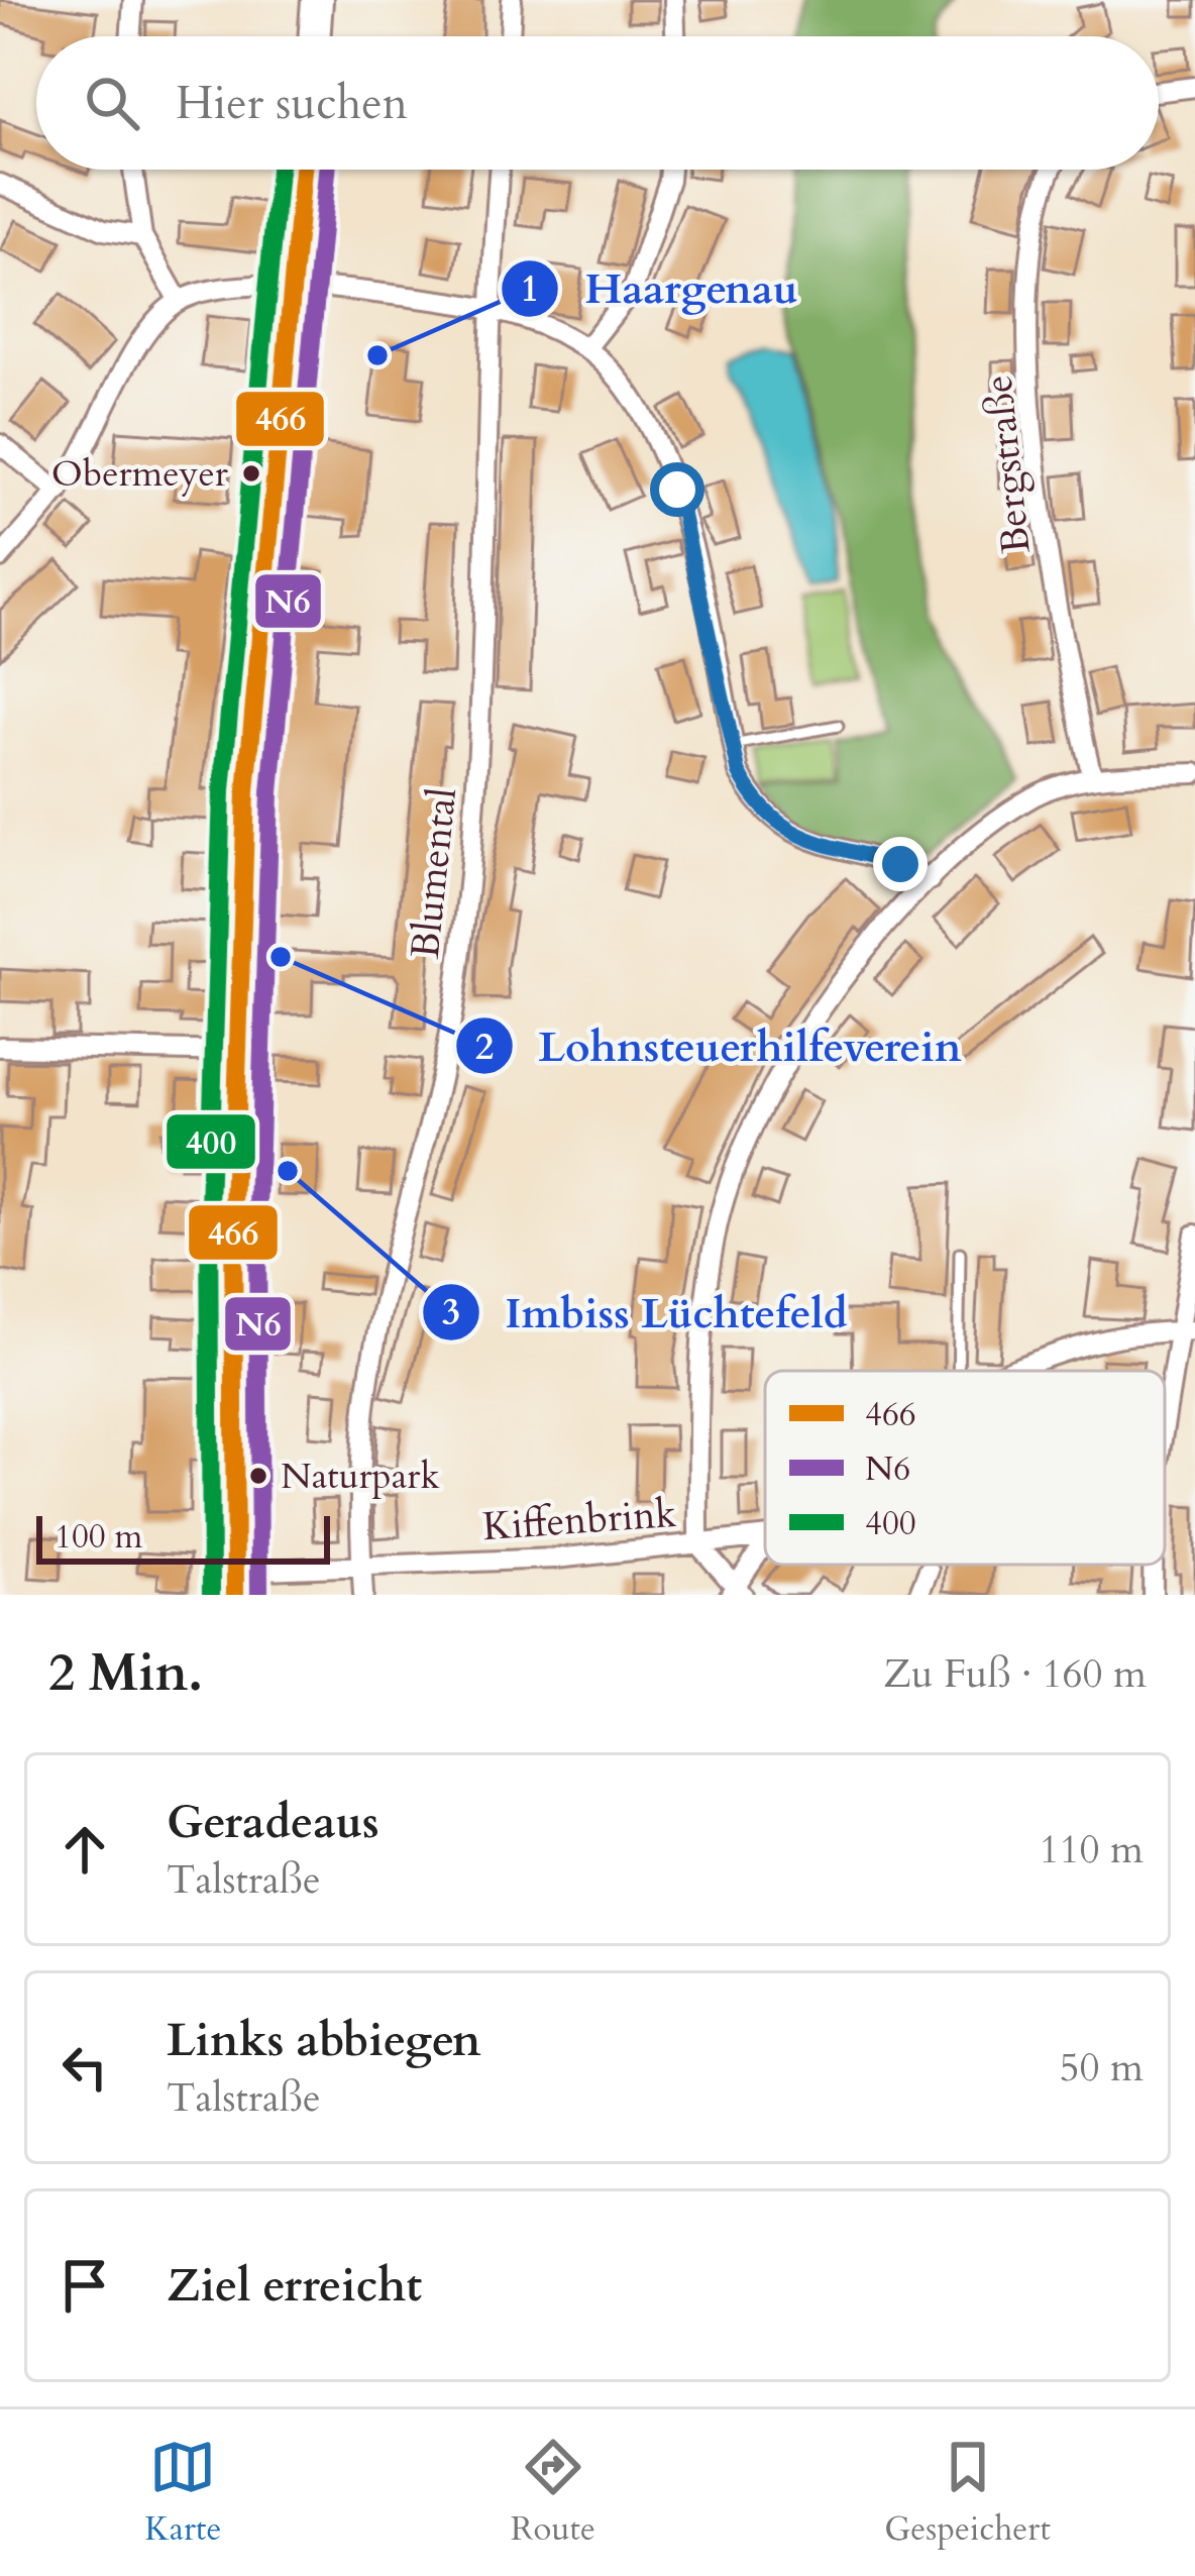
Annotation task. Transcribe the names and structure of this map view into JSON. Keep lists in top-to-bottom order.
{
  "streets": {
    "street": ["Bergstraße", "Blumental", "Kiffenbrink"]
  },
  "crossings": [
    ["Bergstraße", "Kiffenbrink"],
    ["Blumental", "Kiffenbrink"]
  ],
  "places": [
    "Haargenau",
    "Obermeyer",
    "Lohnsteuerhilfeverein",
    "Imbiss Lüchtefeld",
    "Naturpark"
  ],
  "lines": ["transit line 466", "transit line N6", "transit line 400"],
  "legend": ["466", "N6", "400"],
  "scale_bar": "100 m",
  "page": {
    "search": "Hier suchen",
    "scale": "100 m",
    "heading": ["2 Min.", "Zu Fuß · 160 m"],
    "list": [
      ["Geradeaus", "Talstraße", "110 m"],
      ["Links abbiegen", "Talstraße", "50 m"],
      "Ziel erreicht"
    ],
    "nav": ["Karte", "Route", "Gespeichert"]
  }
}
